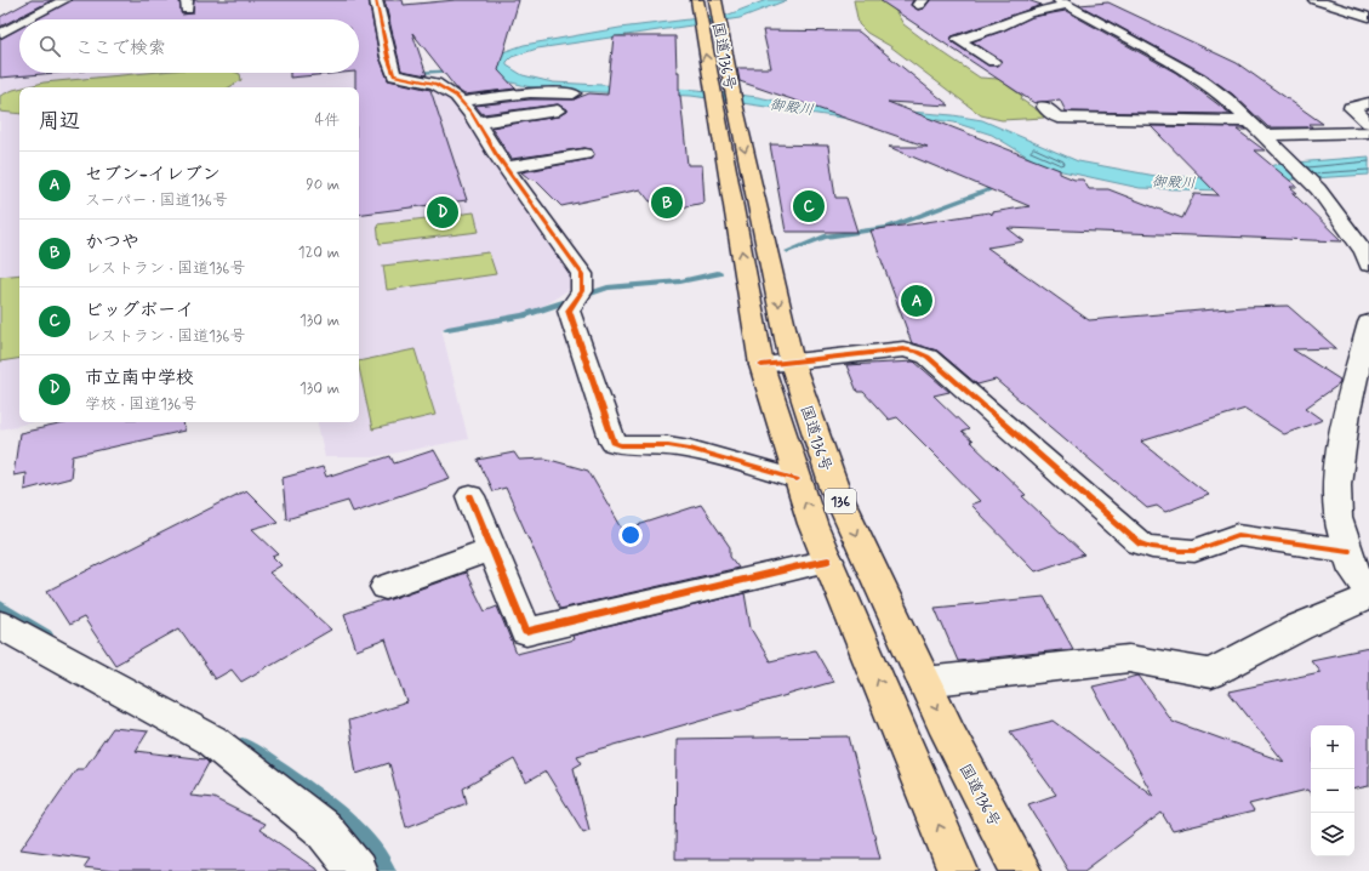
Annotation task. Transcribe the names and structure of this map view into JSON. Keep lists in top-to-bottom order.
{
  "streets": {
    "highway": ["国道136号", "136"]
  },
  "water": ["御殿川"],
  "page": {
    "search": "ここで検索",
    "heading": ["周辺", "4件"],
    "list": [
      {
        "mark": "A",
        "name": "セブン-イレブン",
        "note": "スーパー · 国道136号",
        "value": "90 m"
      },
      {
        "mark": "B",
        "name": "かつや",
        "note": "レストラン · 国道136号",
        "value": "120 m"
      },
      {
        "mark": "C",
        "name": "ビッグボーイ",
        "note": "レストラン · 国道136号",
        "value": "130 m"
      },
      {
        "mark": "D",
        "name": "市立南中学校",
        "note": "学校 · 国道136号",
        "value": "130 m"
      }
    ],
    "pins": [
      "B",
      "C",
      "D",
      "A"
    ],
    "map_buttons": ["+", "−"]
  }
}
